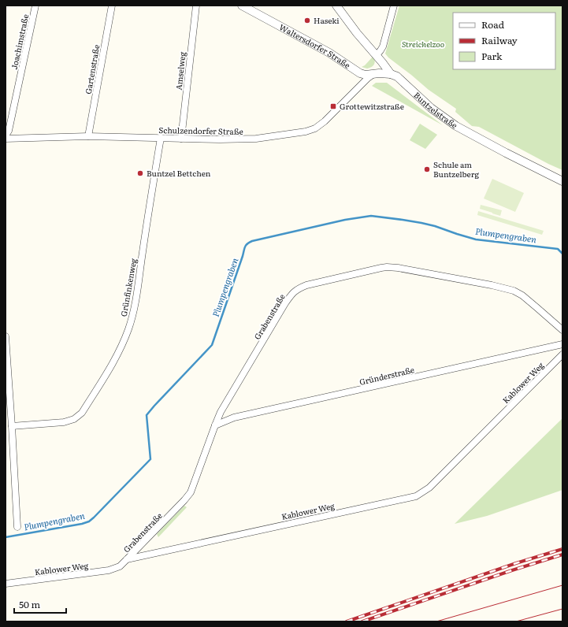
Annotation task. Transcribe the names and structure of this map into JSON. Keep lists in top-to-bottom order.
{
  "streets": {
    "street": [
      "Joachimstraße",
      "Waltersdorfer Straße",
      "Gartenstraße",
      "Amselweg",
      "Buntzelstraße",
      "Schulzendorfer Straße",
      "Grünfinkenweg",
      "Grabenstraße",
      "Gründerstraße",
      "Kablower Weg"
    ]
  },
  "crossings": [
    ["Waltersdorfer Straße", "Buntzelstraße"],
    ["Waltersdorfer Straße", "Schulzendorfer Straße"],
    ["Gartenstraße", "Schulzendorfer Straße"],
    ["Amselweg", "Schulzendorfer Straße"],
    ["Schulzendorfer Straße", "Grünfinkenweg"],
    ["Grabenstraße", "Gründerstraße"],
    ["Grabenstraße", "Kablower Weg"]
  ],
  "water": ["Plumpengraben"],
  "parks": ["Streichelzoo"],
  "places": {
    "other": ["Haseki", "Schule am Buntzelberg", "Buntzel Bettchen"],
    "transit": ["Grottewitzstraße"]
  },
  "legend": ["Road", "Railway", "Park"],
  "scale_bar": "50 m"
}
